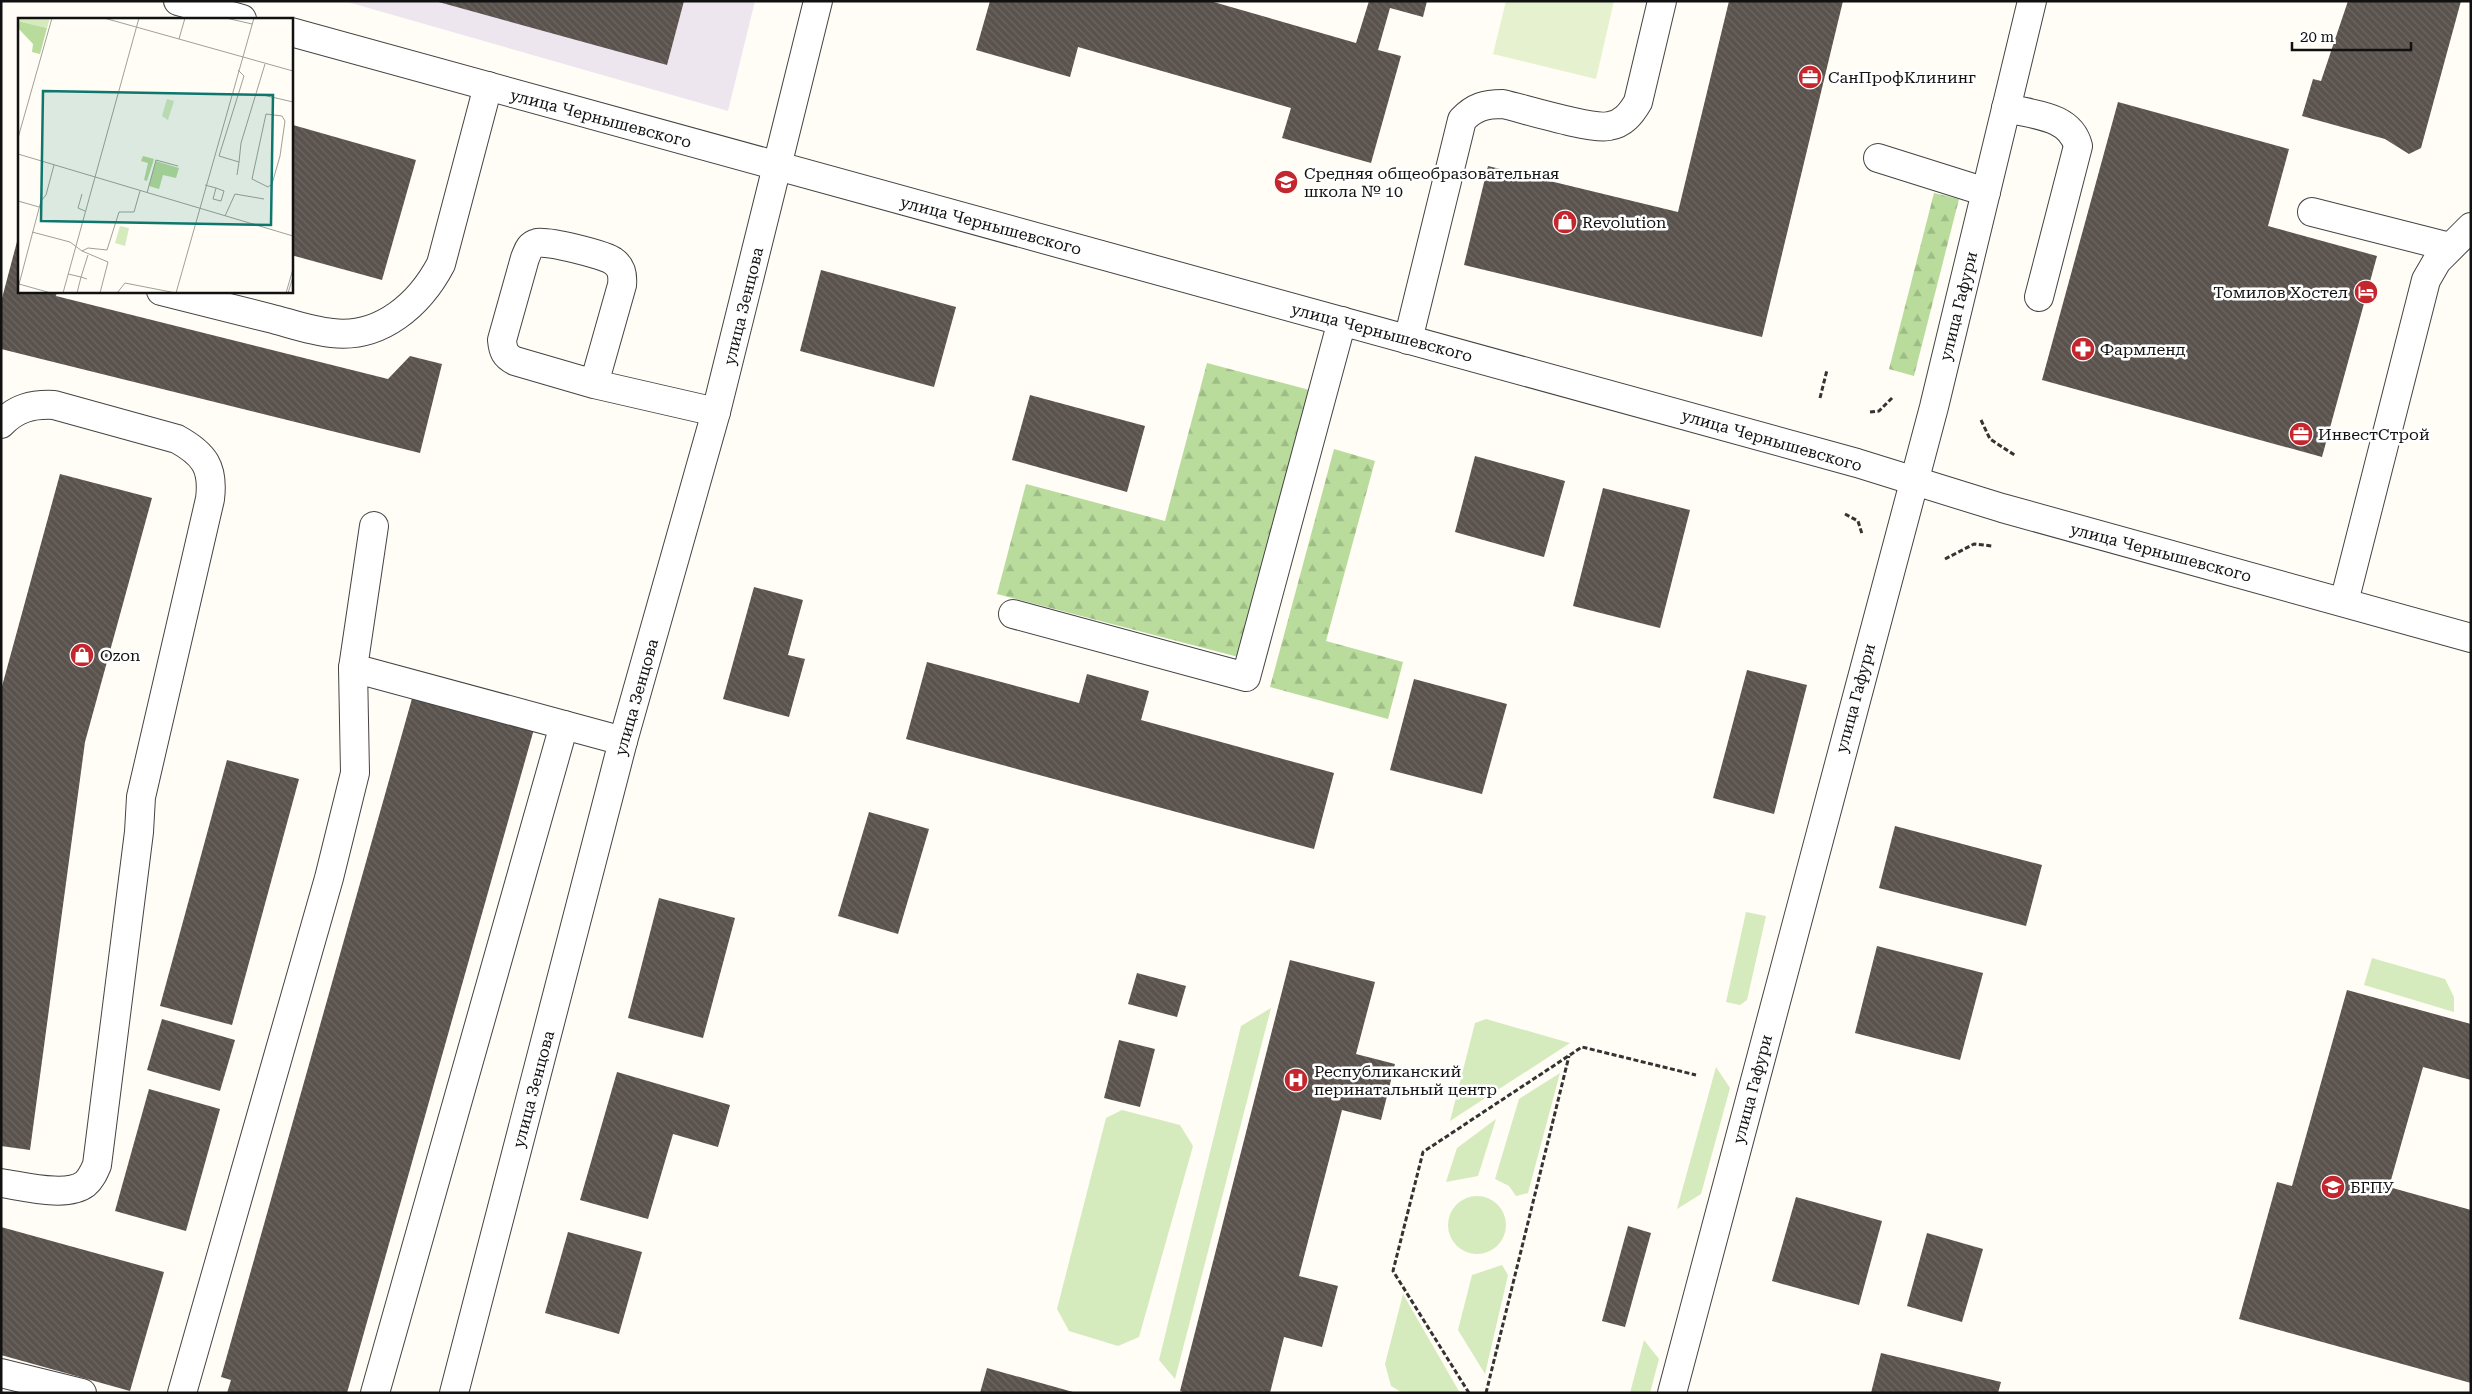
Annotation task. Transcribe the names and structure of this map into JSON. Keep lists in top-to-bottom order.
{
  "streets": {
    "street": ["улица Чернышевского", "улица Зенцова", "улица Гафури"]
  },
  "crossings": [
    ["улица Чернышевского", "улица Зенцова"],
    ["улица Чернышевского", "улица Гафури"]
  ],
  "places": {
    "office": ["СанПрофКлининг", "ИнвестСтрой"],
    "school or university": ["Средняя общеобразовательная школа № 10", "БГПУ"],
    "shop": ["Revolution", "Ozon"],
    "hotel": ["Томилов Хостел"],
    "pharmacy": ["Фармленд"],
    "hospital": ["Республиканский перинатальный центр"]
  },
  "scale_bar": "20 m"
}
